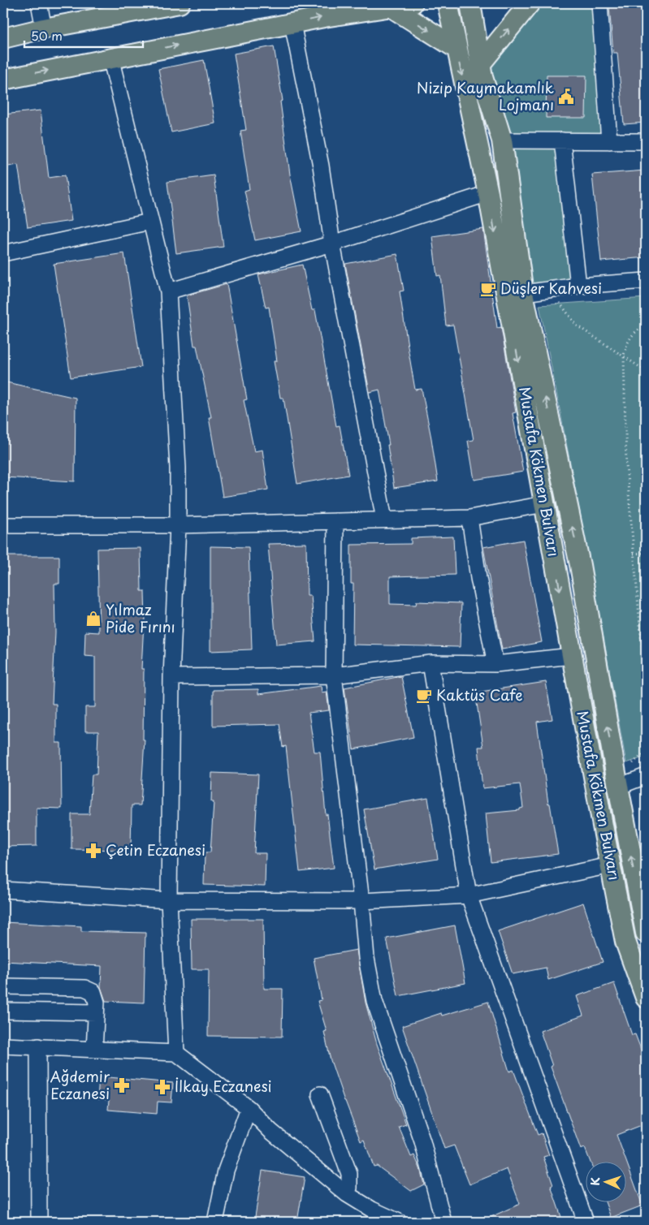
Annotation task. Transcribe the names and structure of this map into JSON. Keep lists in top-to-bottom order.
{
  "streets": {
    "main road": ["Mustafa Kökmen Bulvarı"]
  },
  "places": {
    "public building": ["Nizip Kaymakamlık Lojmanı"],
    "cafe": ["Düşler Kahvesi", "Kaktüs Cafe"],
    "shop": ["Yılmaz Pide Fırını"],
    "pharmacy": ["Çetin Eczanesi", "Ağdemir Eczanesi", "İlkay Eczanesi"]
  },
  "scale_bar": "50 m",
  "north": "left"
}
